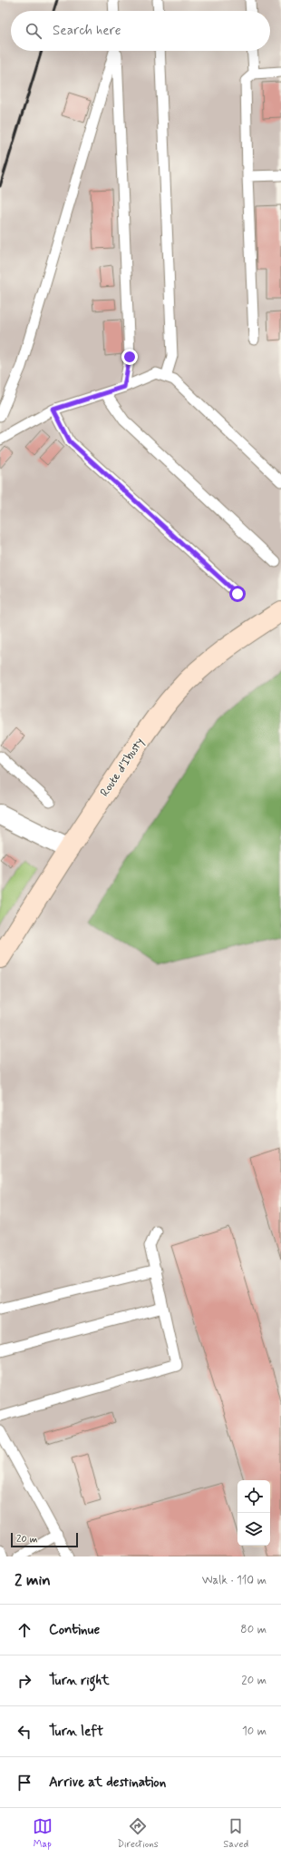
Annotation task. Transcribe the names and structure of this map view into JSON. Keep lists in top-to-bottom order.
{
  "streets": {
    "street": ["Route d'Ibusty"]
  },
  "scale_bar": "20 m",
  "page": {
    "search": "Search here",
    "scale": "20 m",
    "heading": ["2 min", "Walk · 110 m"],
    "list": [
      ["Continue", "80 m"],
      ["Turn right", "20 m"],
      ["Turn left", "10 m"],
      "Arrive at destination"
    ],
    "nav": ["Map", "Directions", "Saved"]
  }
}
